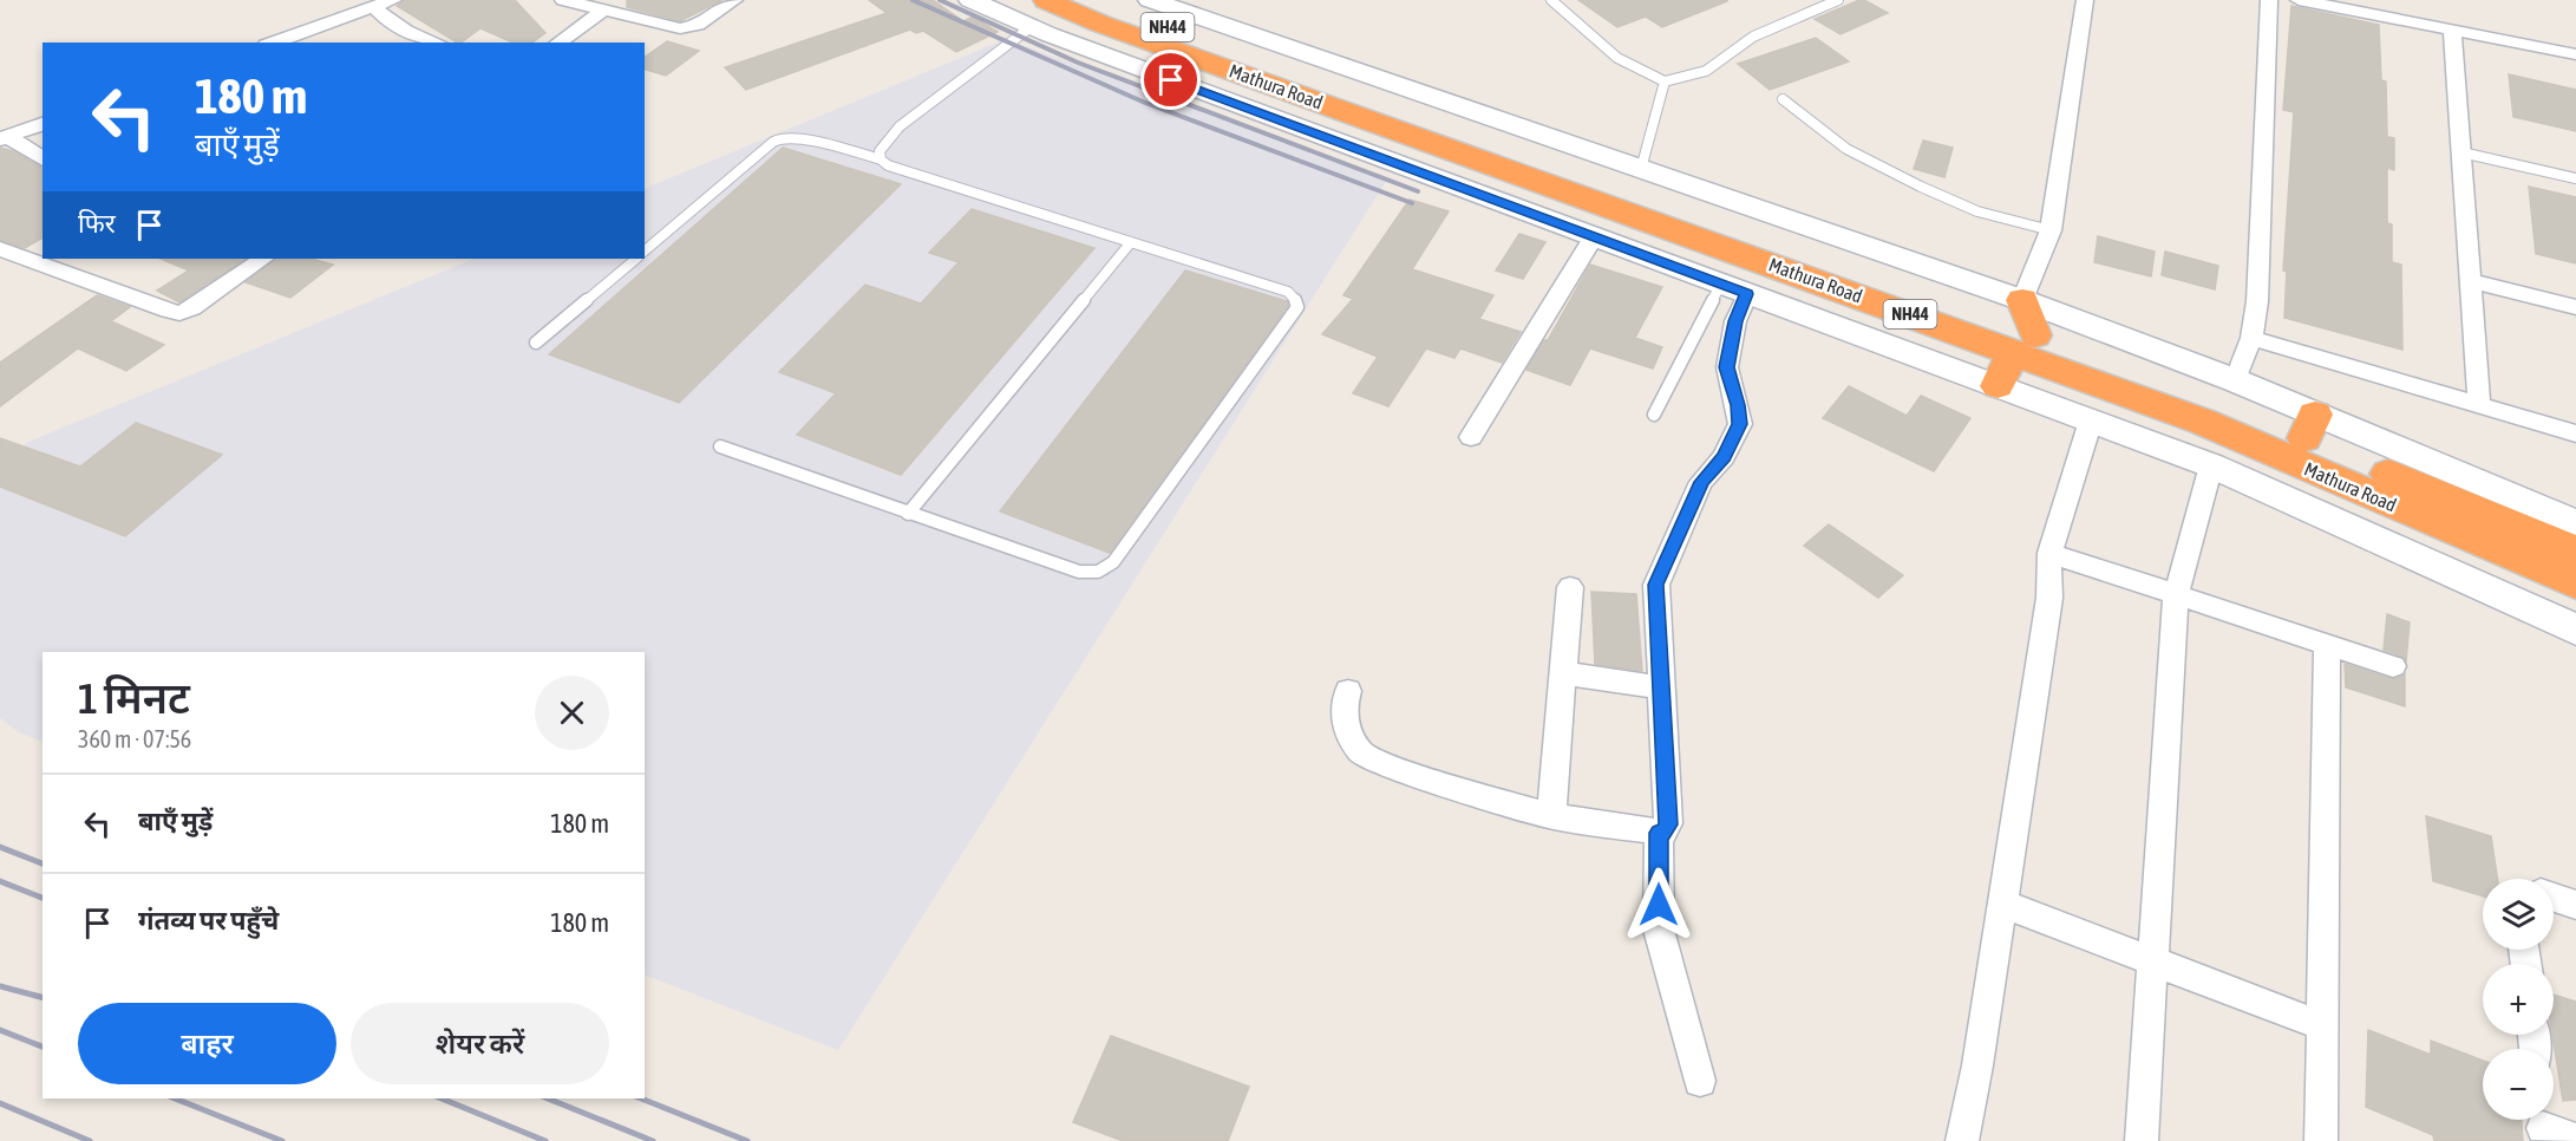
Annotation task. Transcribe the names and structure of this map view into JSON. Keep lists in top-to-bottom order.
{
  "streets": {
    "highway": ["NH44", "Mathura Road"]
  },
  "page": {
    "turn": ["180 m", "बाएँ मुड़ें"],
    "then": "फिर",
    "heading": ["1 मिनट", "360 m · 07:56"],
    "list": [
      {
        "name": "बाएँ मुड़ें",
        "value": "180 m"
      },
      {
        "name": "गंतव्य पर पहुँचे",
        "value": "180 m"
      }
    ],
    "map_buttons": ["+", "−"],
    "buttons": ["बाहर", "शेयर करें"]
  }
}
